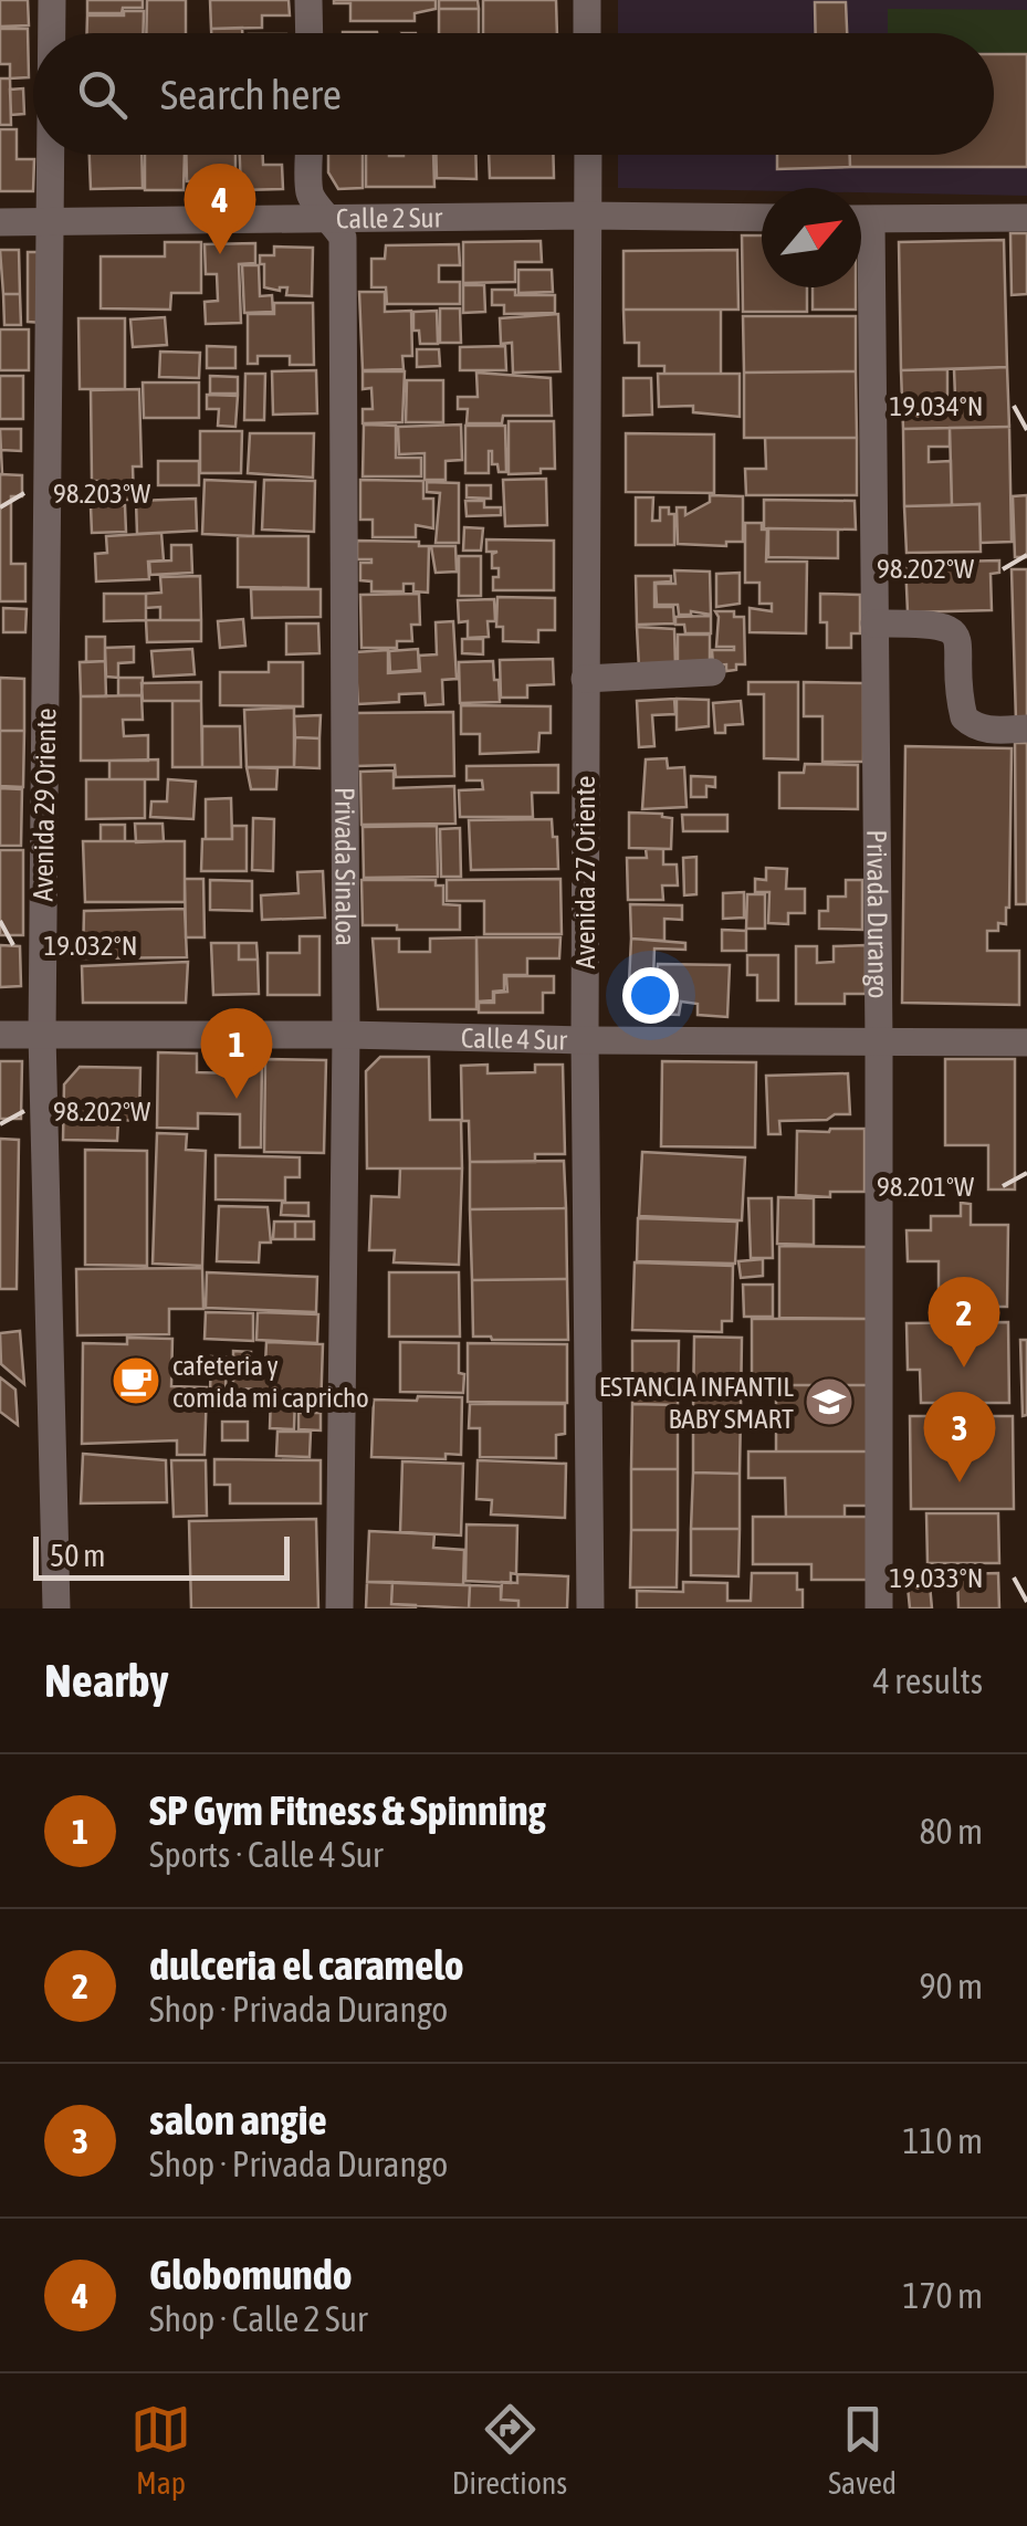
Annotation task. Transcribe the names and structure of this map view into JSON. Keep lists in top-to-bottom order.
{
  "streets": {
    "street": [
      "Calle 2 Sur",
      "Avenida 29 Oriente",
      "Privada Sinaloa",
      "Avenida 27 Oriente",
      "Privada Durango",
      "Calle 4 Sur"
    ]
  },
  "crossings": [
    ["Calle 2 Sur", "Avenida 29 Oriente"],
    ["Calle 2 Sur", "Privada Sinaloa"],
    ["Calle 2 Sur", "Avenida 27 Oriente"],
    ["Avenida 29 Oriente", "Calle 4 Sur"],
    ["Privada Sinaloa", "Calle 4 Sur"],
    ["Avenida 27 Oriente", "Calle 4 Sur"],
    ["Privada Durango", "Calle 4 Sur"]
  ],
  "places": {
    "cafe": ["cafeteria y comida mi capricho"],
    "school or university": ["ESTANCIA INFANTIL BABY SMART"]
  },
  "scale_bar": "50 m",
  "north": "top right",
  "page": {
    "search": "Search here",
    "pins": [
      "4",
      "1",
      "2",
      "3"
    ],
    "scale": "50 m",
    "heading": ["Nearby", "4 results"],
    "list": [
      {
        "mark": "1",
        "name": "SP Gym Fitness & Spinning",
        "note": "Sports · Calle 4 Sur",
        "value": "80 m"
      },
      {
        "mark": "2",
        "name": "dulceria el caramelo",
        "note": "Shop · Privada Durango",
        "value": "90 m"
      },
      {
        "mark": "3",
        "name": "salon angie",
        "note": "Shop · Privada Durango",
        "value": "110 m"
      },
      {
        "mark": "4",
        "name": "Globomundo",
        "note": "Shop · Calle 2 Sur",
        "value": "170 m"
      }
    ],
    "nav": ["Map", "Directions", "Saved"]
  },
  "coordinates": [
    "19.034°N",
    "98.203°W",
    "98.202°W",
    "19.032°N",
    "98.201°W",
    "19.033°N"
  ]
}
